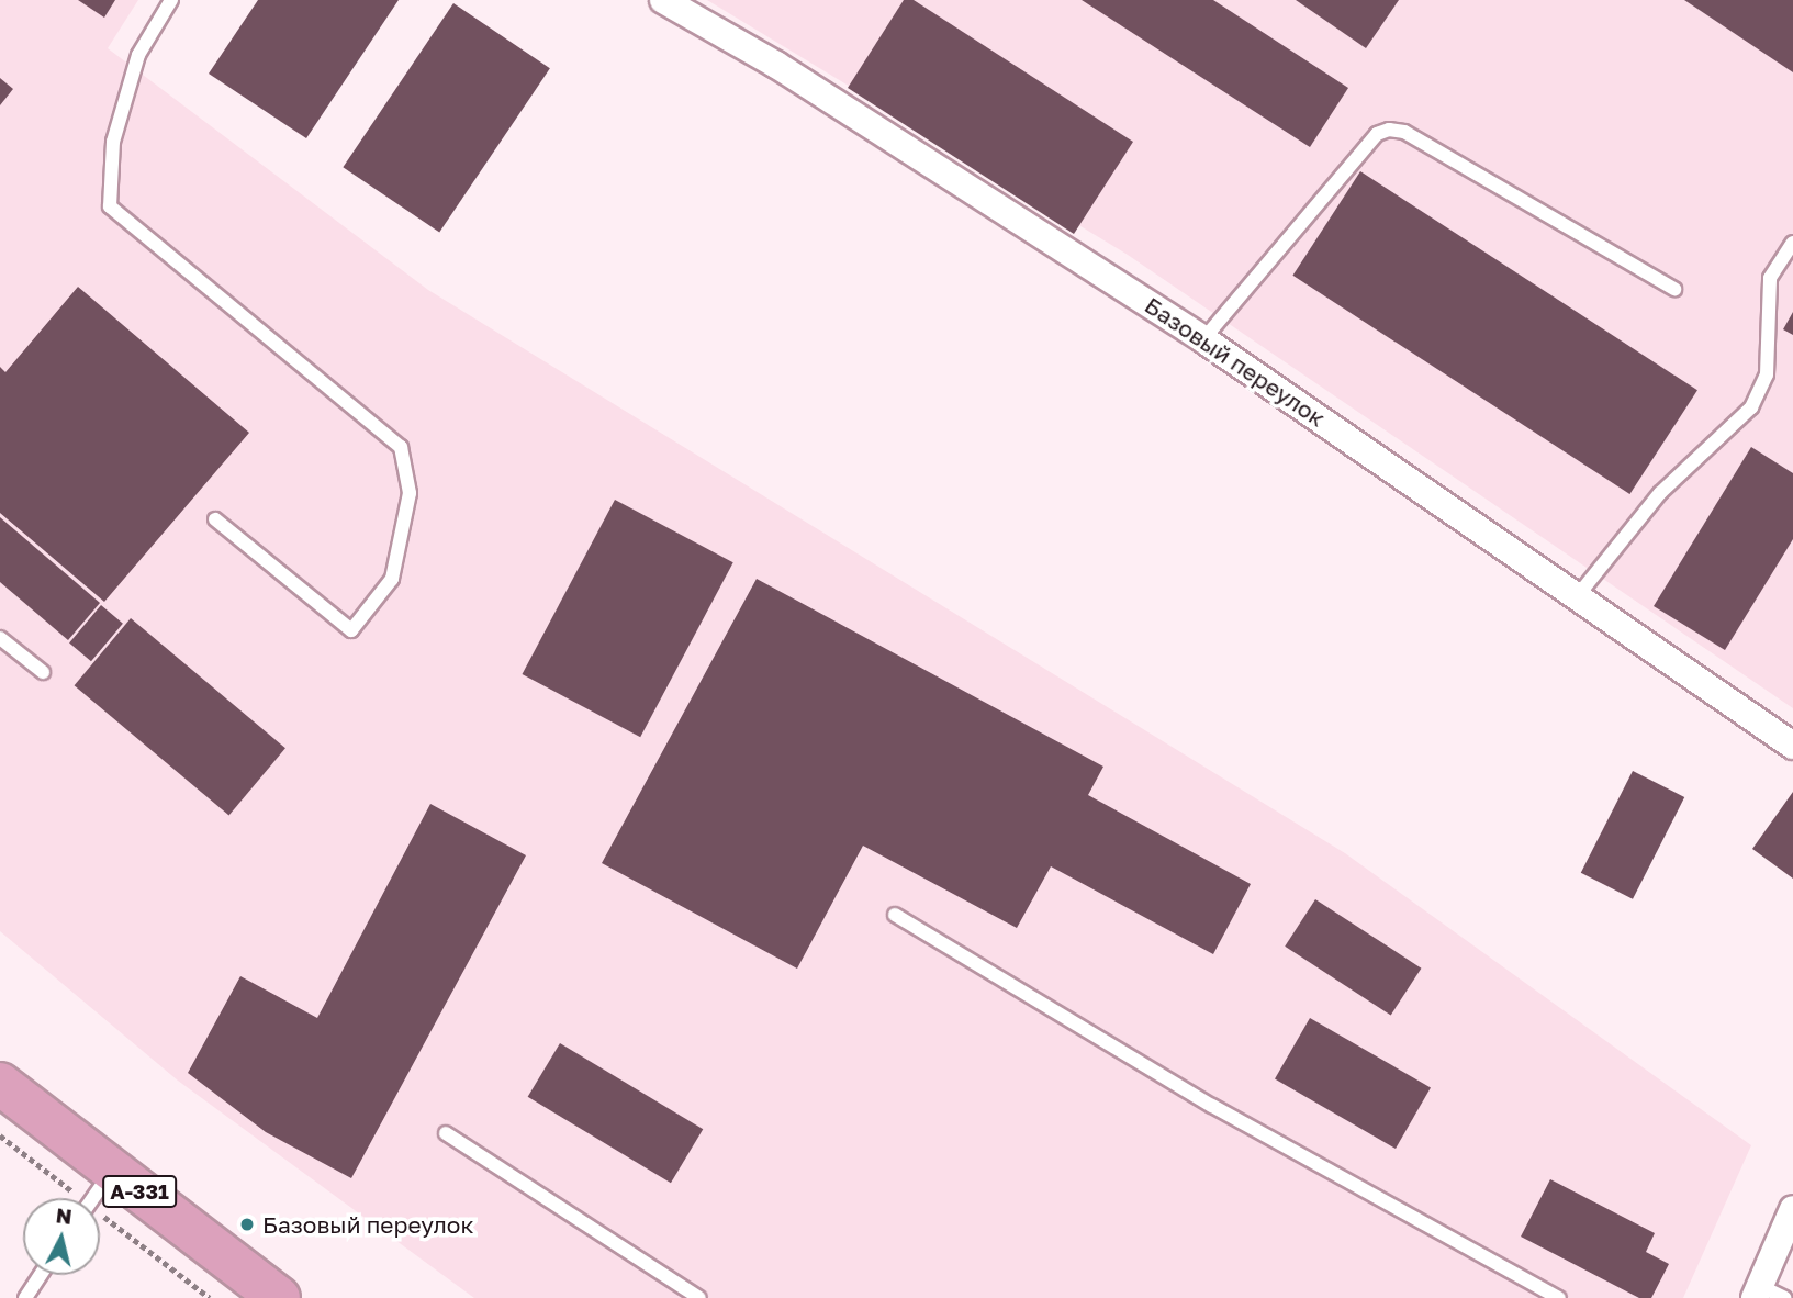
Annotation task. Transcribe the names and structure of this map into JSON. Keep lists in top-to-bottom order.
{
  "streets": {
    "main road": ["А-331"],
    "street": ["Базовый переулок"]
  },
  "places": ["Базовый переулок"],
  "north": "top"
}
